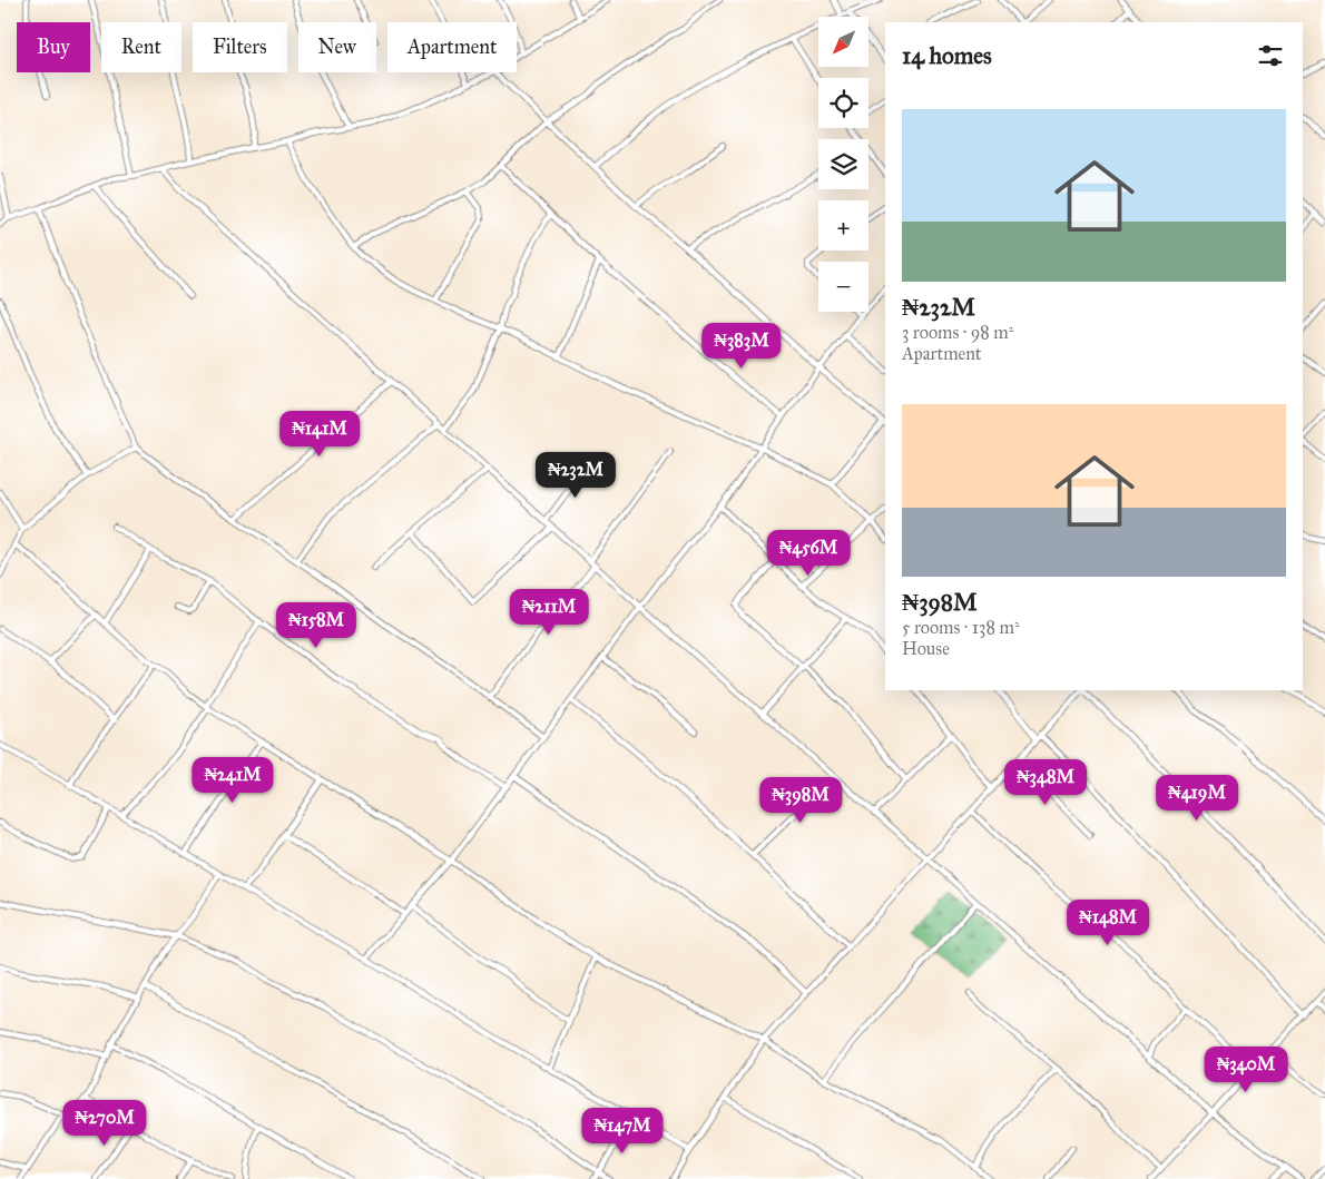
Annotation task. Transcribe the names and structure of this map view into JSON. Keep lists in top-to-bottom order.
{
  "north": "bottom left",
  "page": {
    "map_buttons": ["+", "−"],
    "chip": [
      "Buy",
      "Rent",
      "Filters",
      "New",
      "Apartment"
    ],
    "heading": "14 homes",
    "list": [
      {
        "name": "₦232M",
        "note": "3 rooms · 98 m² · Apartment"
      },
      {
        "name": "₦398M",
        "note": "5 rooms · 138 m² · House"
      }
    ],
    "price": [
      "₦383M",
      "₦141M",
      "₦232M",
      "₦456M",
      "₦211M",
      "₦158M",
      "₦241M",
      "₦348M",
      "₦419M",
      "₦398M",
      "₦148M",
      "₦340M",
      "₦270M",
      "₦147M"
    ]
  }
}
